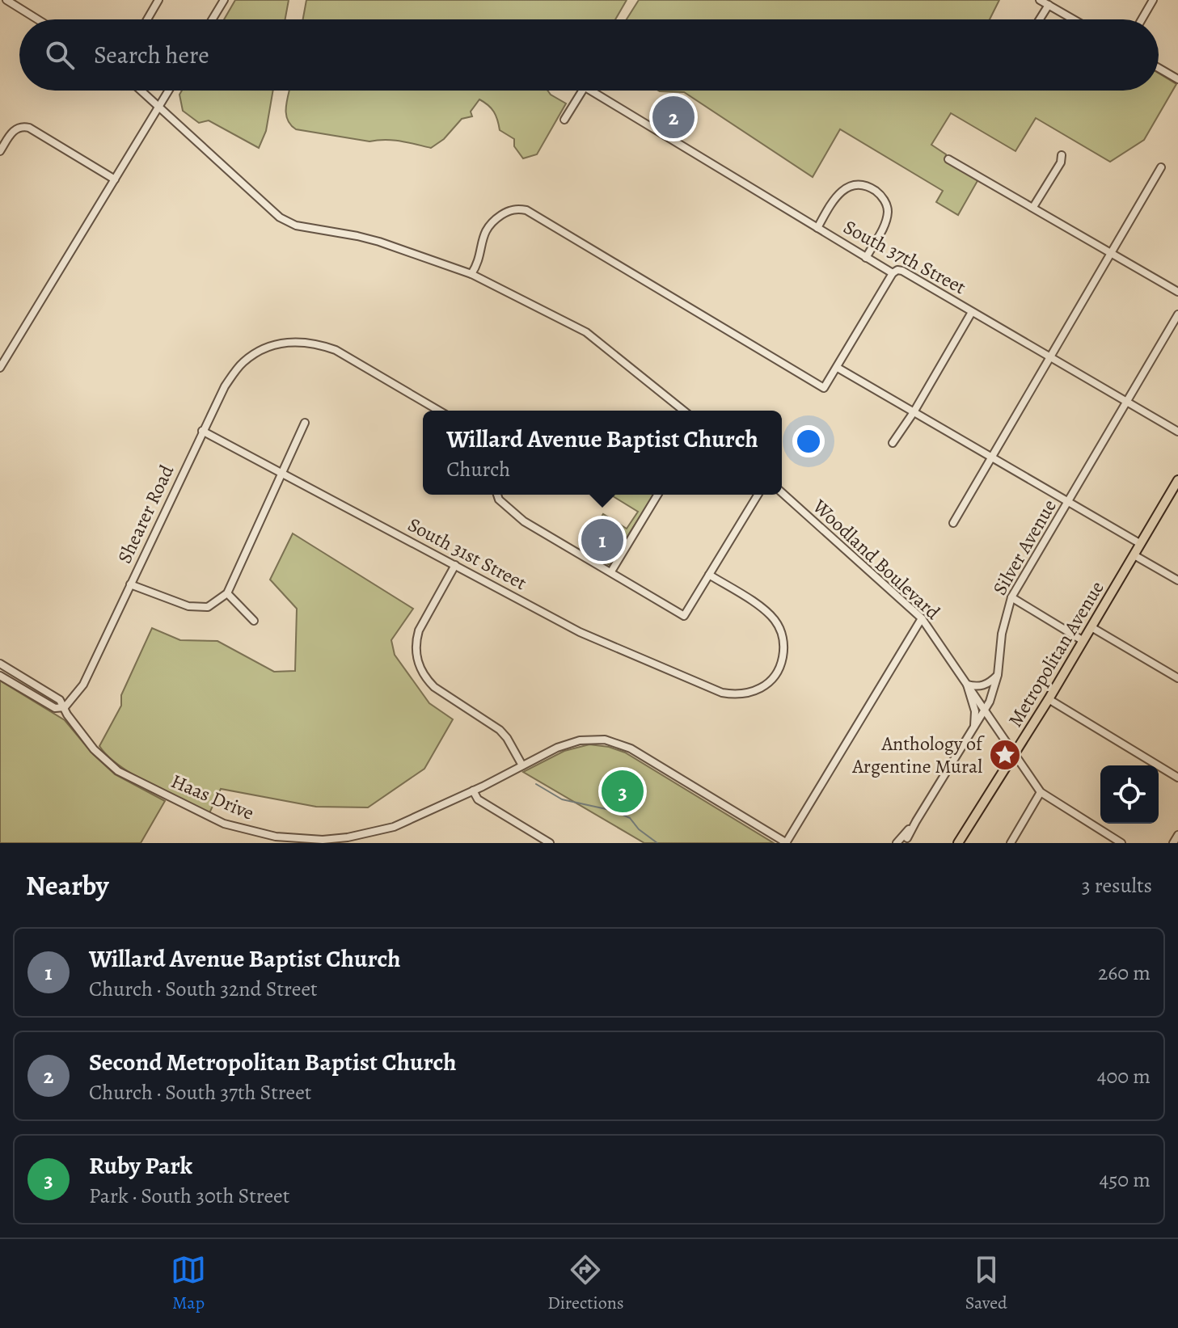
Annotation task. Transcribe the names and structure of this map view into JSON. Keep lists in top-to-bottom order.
{
  "streets": {
    "main road": ["Metropolitan Avenue"],
    "street": [
      "South 37th Street",
      "Shearer Road",
      "Silver Avenue",
      "South 31st Street",
      "Woodland Boulevard",
      "Haas Drive"
    ]
  },
  "crossings": [
    ["South 37th Street", "Silver Avenue"],
    ["Shearer Road", "South 31st Street"],
    ["Shearer Road", "Haas Drive"],
    ["Silver Avenue", "Woodland Boulevard"],
    ["Woodland Boulevard", "Metropolitan Avenue"]
  ],
  "places": {
    "place": ["Anthology of Argentine Mural"]
  },
  "page": {
    "search": "Search here",
    "pins": ["2", "1", "3"],
    "popup": ["Willard Avenue Baptist Church", "Church"],
    "heading": ["Nearby", "3 results"],
    "list": [
      {
        "mark": "1",
        "name": "Willard Avenue Baptist Church",
        "note": "Church · South 32nd Street",
        "value": "260 m"
      },
      {
        "mark": "2",
        "name": "Second Metropolitan Baptist Church",
        "note": "Church · South 37th Street",
        "value": "400 m"
      },
      {
        "mark": "3",
        "name": "Ruby Park",
        "note": "Park · South 30th Street",
        "value": "450 m"
      }
    ],
    "nav": ["Map", "Directions", "Saved"]
  }
}
